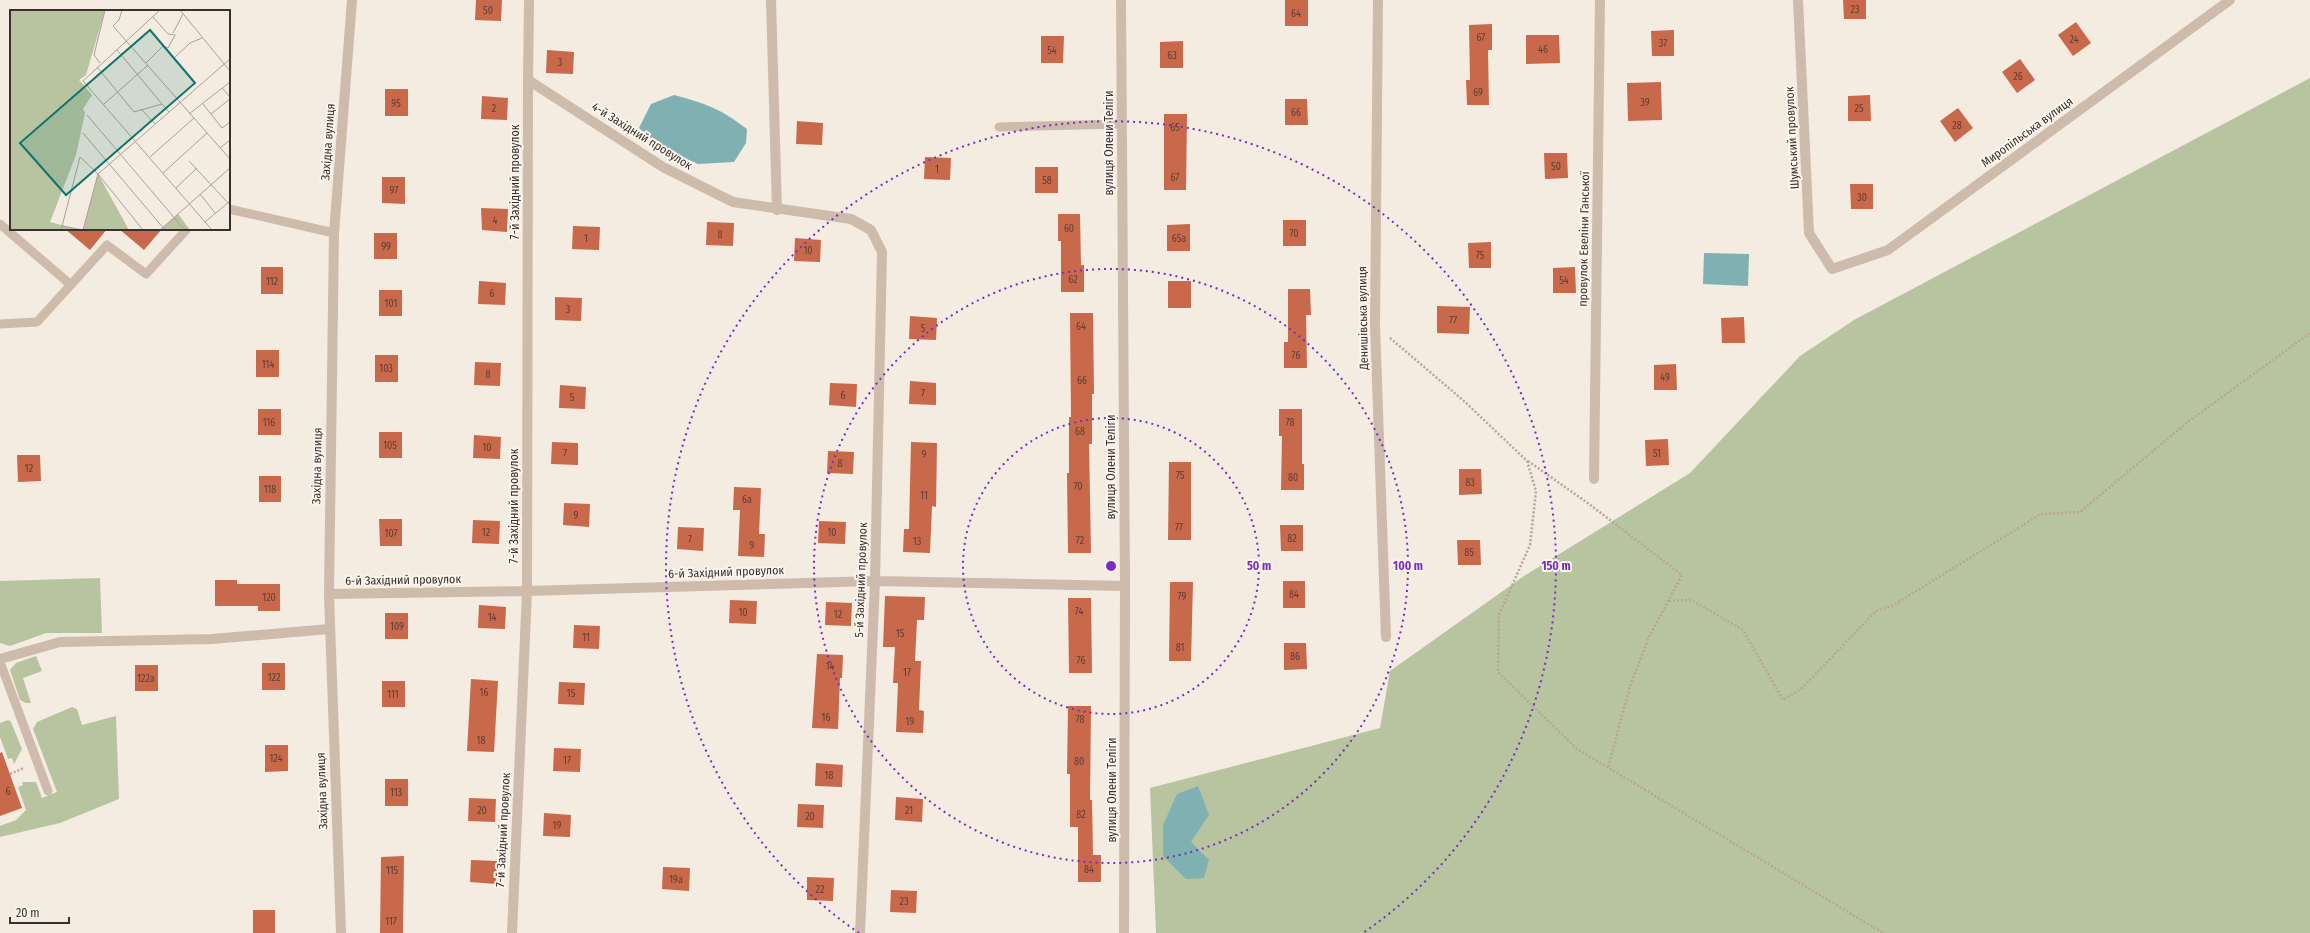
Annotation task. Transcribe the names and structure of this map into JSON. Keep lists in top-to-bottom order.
{
  "streets": {
    "street": [
      "Миропільська вулиця",
      "4-й Західний провулок",
      "Шумський провулок",
      "Західна вулиця",
      "вулиця Олени Теліги",
      "7-й Західний провулок",
      "провулок Евеліни Ганської",
      "Денишівська вулиця",
      "6-й Західний провулок",
      "5-й Західний провулок"
    ]
  },
  "crossings": [
    ["Миропільська вулиця", "Шумський провулок"],
    ["4-й Західний провулок", "7-й Західний провулок"],
    ["4-й Західний провулок", "5-й Західний провулок"],
    ["Західна вулиця", "6-й Західний провулок"],
    ["вулиця Олени Теліги", "6-й Західний провулок"],
    ["7-й Західний провулок", "6-й Західний провулок"],
    ["6-й Західний провулок", "5-й Західний провулок"]
  ],
  "house_numbers": [
    "23",
    "50",
    "64",
    "67",
    "24",
    "37",
    "46",
    "54",
    "63",
    "3",
    "26",
    "69",
    "39",
    "95",
    "2",
    "25",
    "66",
    "28",
    "65",
    "50",
    "1",
    "67",
    "58",
    "97",
    "30",
    "4",
    "60",
    "70",
    "8",
    "1",
    "65а",
    "99",
    "10",
    "75",
    "62",
    "54",
    "112",
    "6",
    "101",
    "3",
    "77",
    "64",
    "5",
    "76",
    "114",
    "103",
    "8",
    "49",
    "66",
    "7",
    "6",
    "5",
    "116",
    "78",
    "68",
    "105",
    "10",
    "7",
    "51",
    "9",
    "8",
    "12",
    "75",
    "80",
    "83",
    "70",
    "118",
    "11",
    "6а",
    "9",
    "77",
    "12",
    "10",
    "107",
    "82",
    "7",
    "72",
    "13",
    "9",
    "85",
    "84",
    "79",
    "120",
    "74",
    "10",
    "12",
    "14",
    "109",
    "15",
    "11",
    "81",
    "86",
    "76",
    "14",
    "17",
    "122",
    "122а",
    "16",
    "15",
    "111",
    "16",
    "78",
    "19",
    "18",
    "124",
    "17",
    "80",
    "18",
    "6",
    "113",
    "20",
    "21",
    "82",
    "20",
    "19",
    "84",
    "115",
    "19а",
    "22",
    "23",
    "117"
  ],
  "scale_bar": "20 m",
  "rings": ["50 m", "100 m", "150 m"]
}
